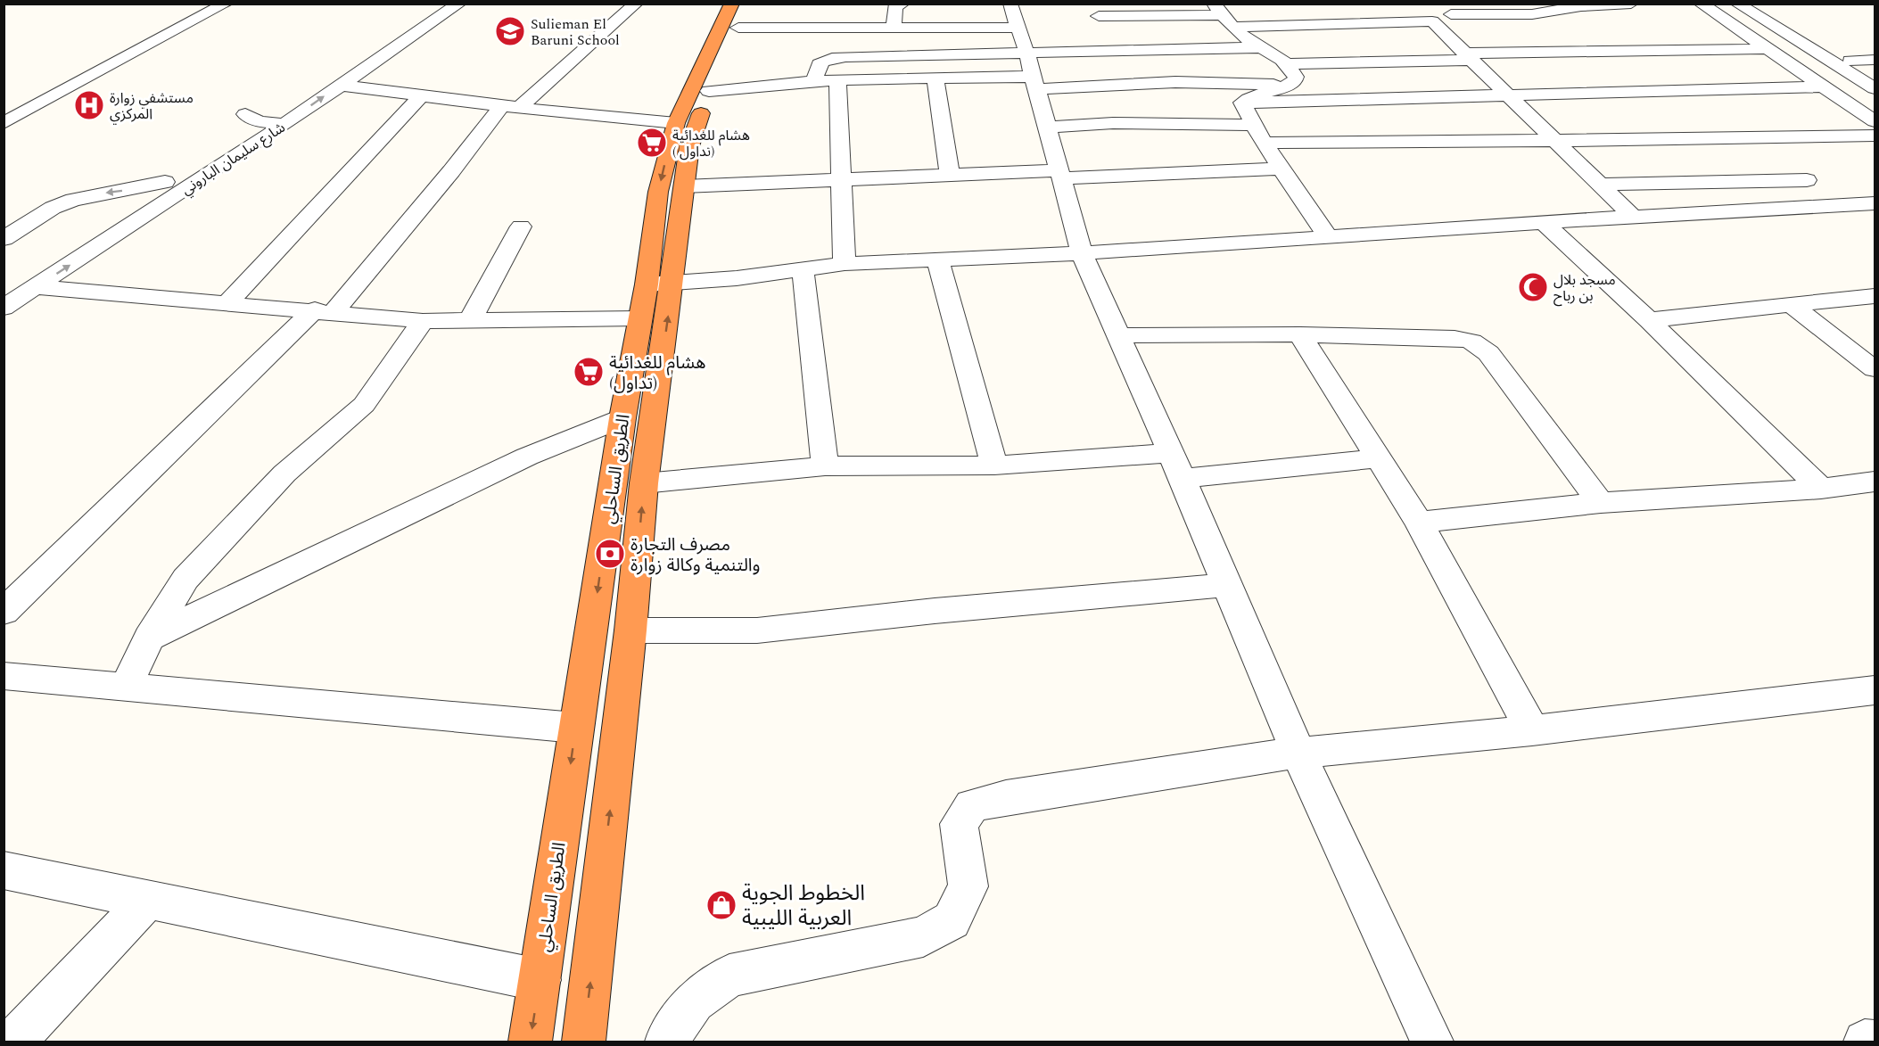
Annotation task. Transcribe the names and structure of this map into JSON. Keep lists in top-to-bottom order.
{
  "streets": {
    "highway": ["الطريق الساحلي"],
    "street": ["شارع سليمان الباروني"]
  },
  "places": {
    "school or university": ["Sulieman El Baruni School"],
    "hospital": ["مستشفي زوارة المركزي"],
    "supermarket": ["هشام للغدائية ( تداول)", "هشام للغدائية (تداول)"],
    "mosque": ["مسجد بلال بن رباح"],
    "bank": ["مصرف التجارة والتنمية وكالة زوارة"],
    "shop": ["الخطوط الجوية العربية الليبية"]
  }
}
